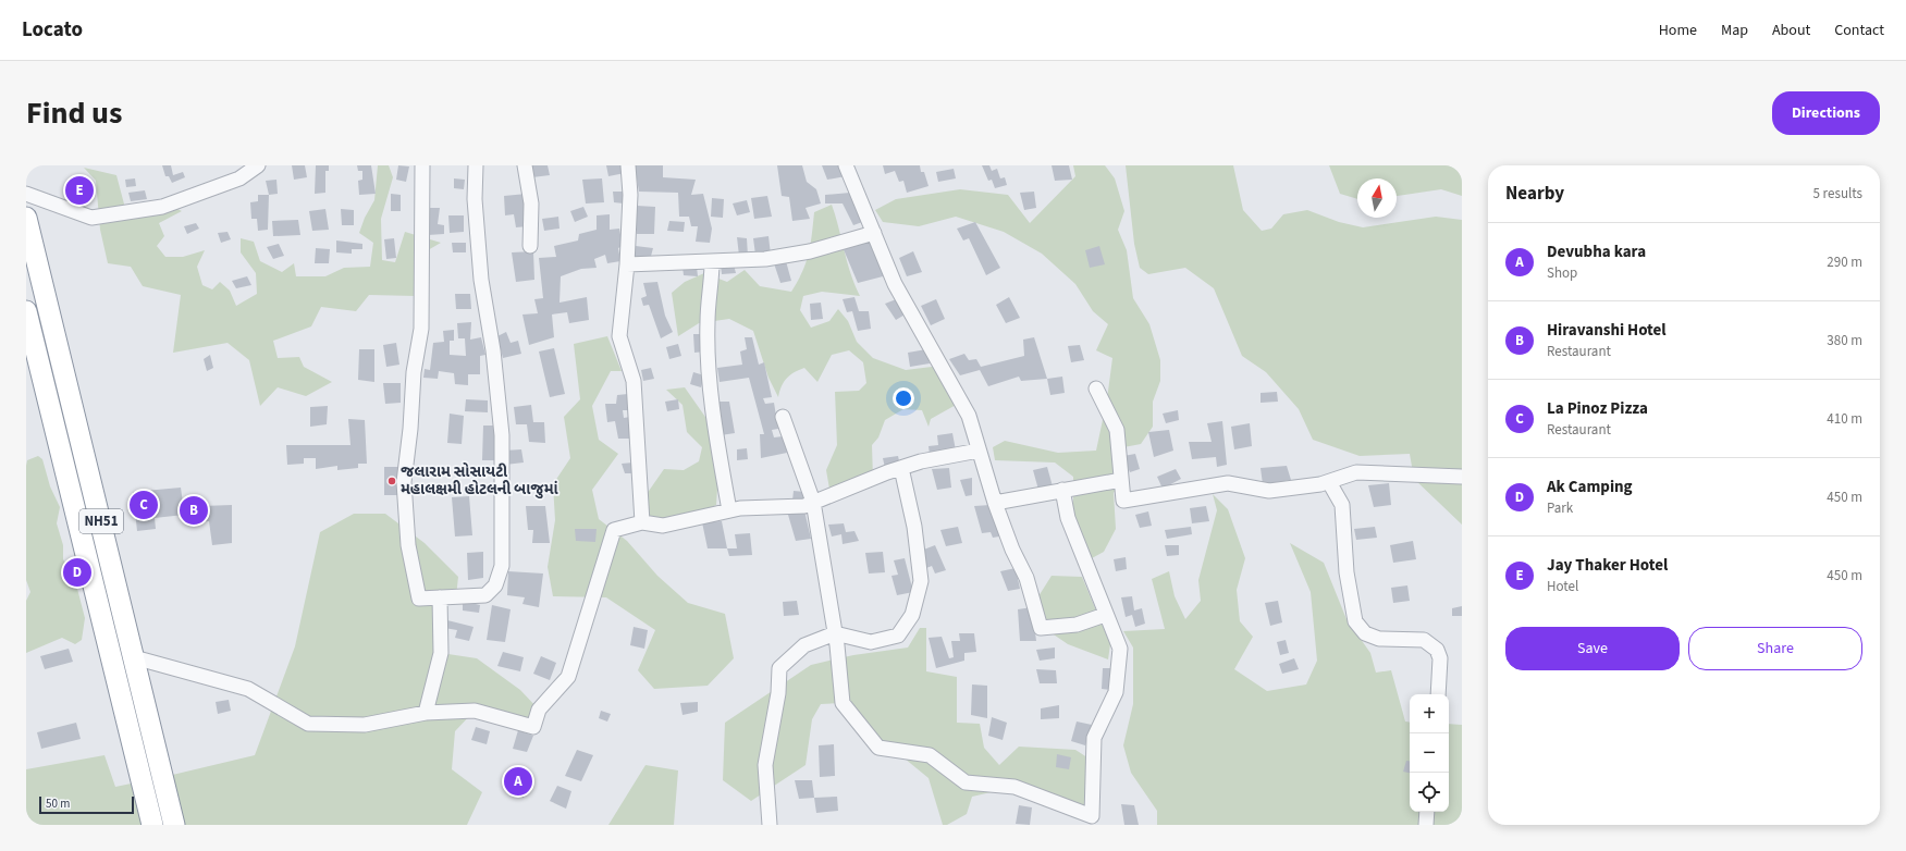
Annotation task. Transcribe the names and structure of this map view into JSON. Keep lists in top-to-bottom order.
{
  "streets": {
    "highway": ["NH51"]
  },
  "places": ["જલારામ સોસાયટી મહાલ‌ક્ષમી હોટલની બાજુમાં"],
  "scale_bar": "50 m",
  "north": "top",
  "page": {
    "header": "Locato",
    "nav": [
      "Home",
      "Map",
      "About",
      "Contact"
    ],
    "title": "Find us",
    "buttons": [
      "Directions",
      ["Save", "Share"]
    ],
    "heading": ["Nearby", "5 results"],
    "pins": [
      "E",
      "C",
      "B",
      "D",
      "A"
    ],
    "list": [
      {
        "mark": "A",
        "name": "Devubha kara",
        "note": "Shop",
        "value": "290 m"
      },
      {
        "mark": "B",
        "name": "Hiravanshi Hotel",
        "note": "Restaurant",
        "value": "380 m"
      },
      {
        "mark": "C",
        "name": "La Pinoz Pizza",
        "note": "Restaurant",
        "value": "410 m"
      },
      {
        "mark": "D",
        "name": "Ak Camping",
        "note": "Park",
        "value": "450 m"
      },
      {
        "mark": "E",
        "name": "Jay Thaker Hotel",
        "note": "Hotel",
        "value": "450 m"
      }
    ],
    "map_buttons": ["+", "−"],
    "scale": "50 m"
  }
}
